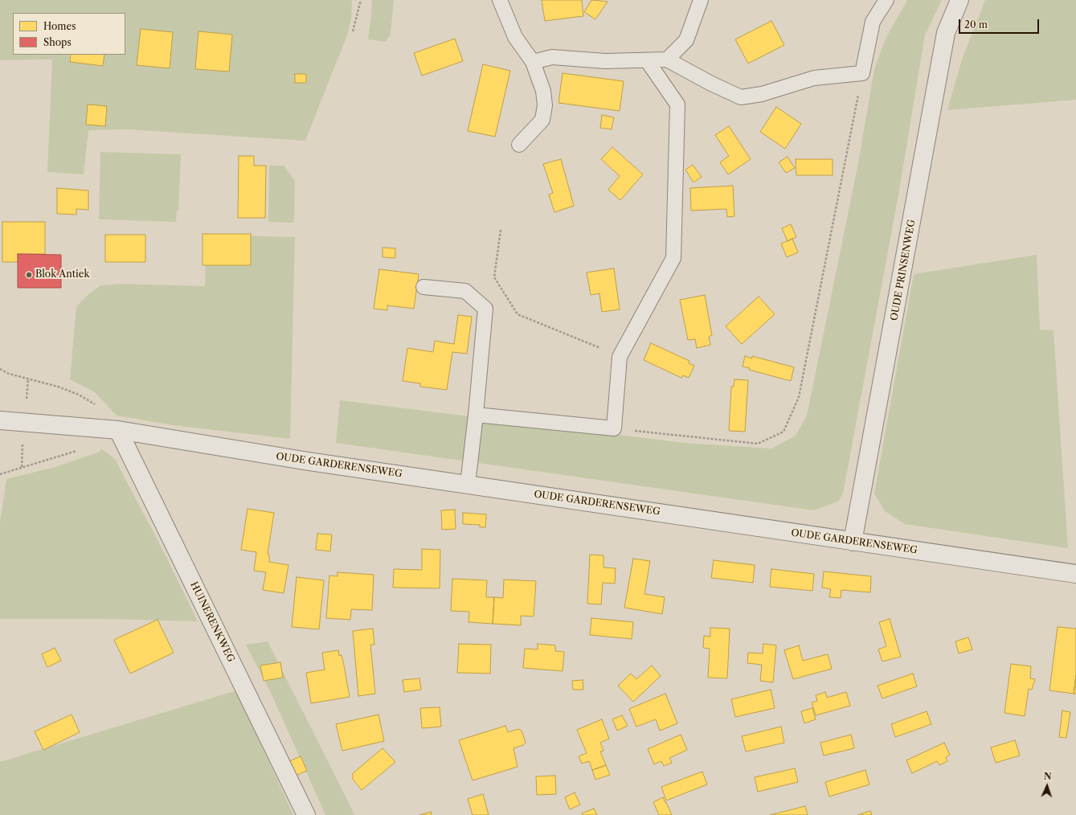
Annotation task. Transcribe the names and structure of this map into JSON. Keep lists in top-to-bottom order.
{
  "streets": {
    "street": ["OUDE PRINSENWEG", "OUDE GARDERENSEWEG", "HUINERENKWEG"]
  },
  "crossings": [
    ["OUDE PRINSENWEG", "OUDE GARDERENSEWEG"],
    ["OUDE GARDERENSEWEG", "HUINERENKWEG"]
  ],
  "places": ["Blok Antiek"],
  "legend": ["Homes", "Shops"],
  "scale_bar": "20 m",
  "north": "top"
}
